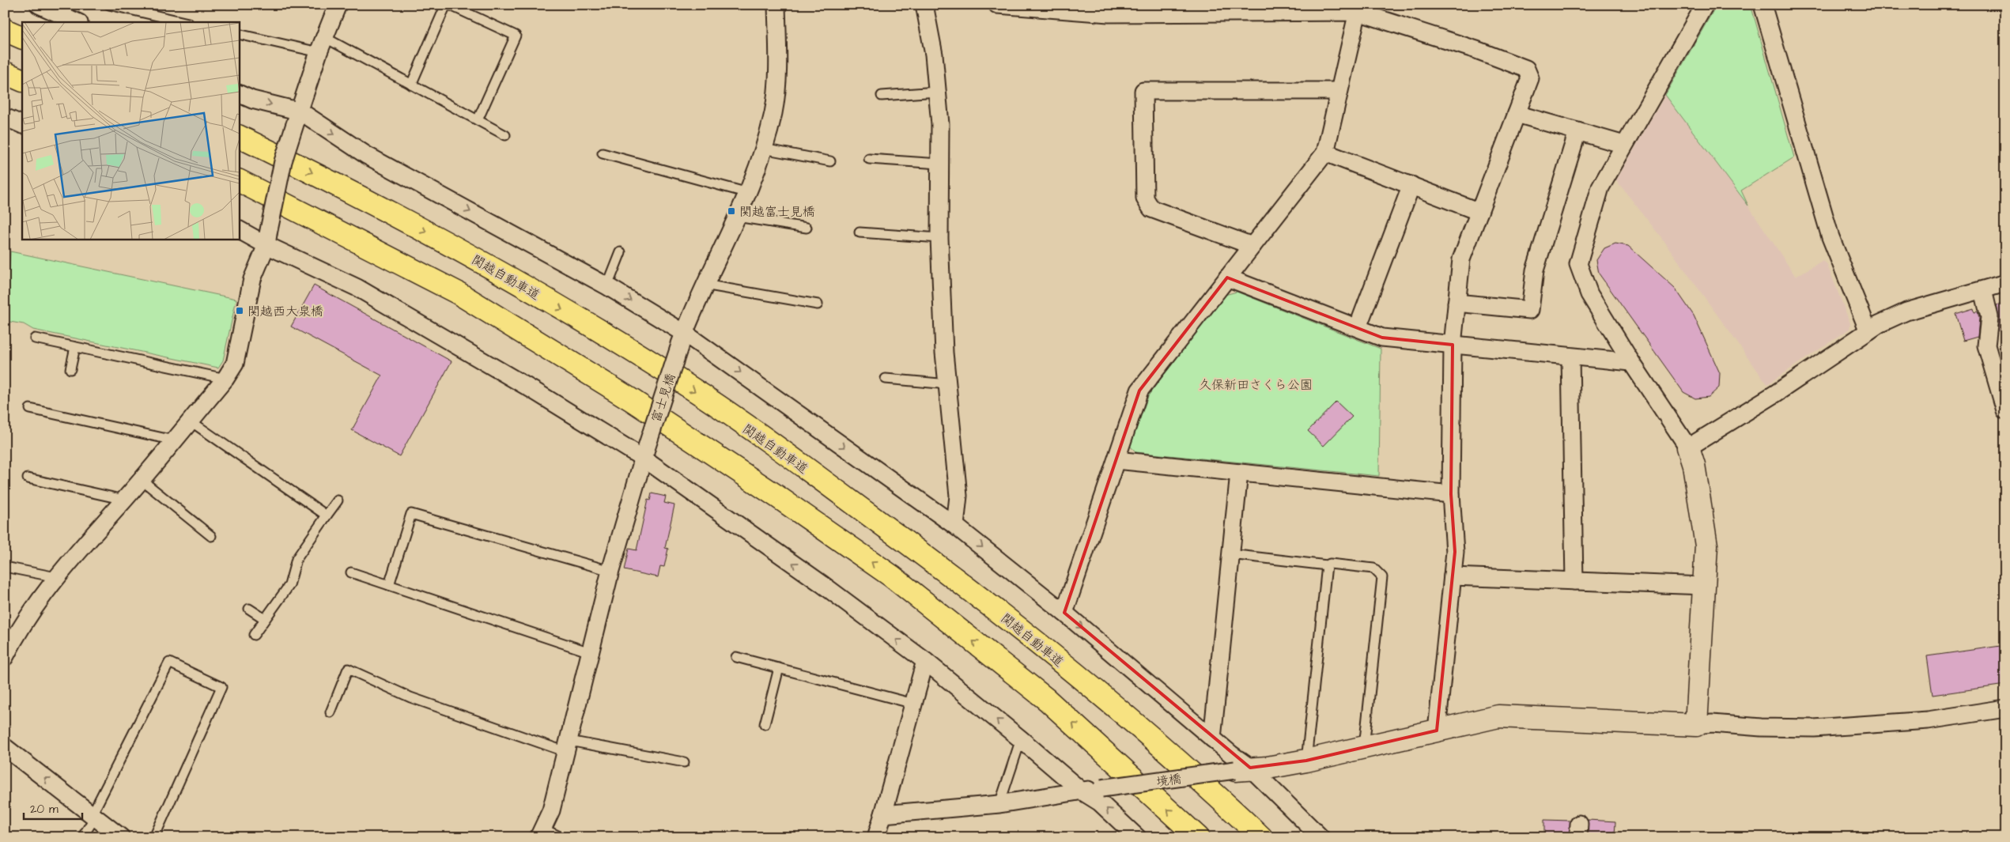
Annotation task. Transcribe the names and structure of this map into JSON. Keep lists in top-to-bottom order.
{
  "streets": {
    "highway": ["関越自動車道"],
    "street": ["富士見橋", "境橋"]
  },
  "parks": ["久保新田さくら公園"],
  "places": {
    "transit": ["関越富士見橋", "関越西大泉橋"]
  },
  "scale_bar": "20 m"
}
